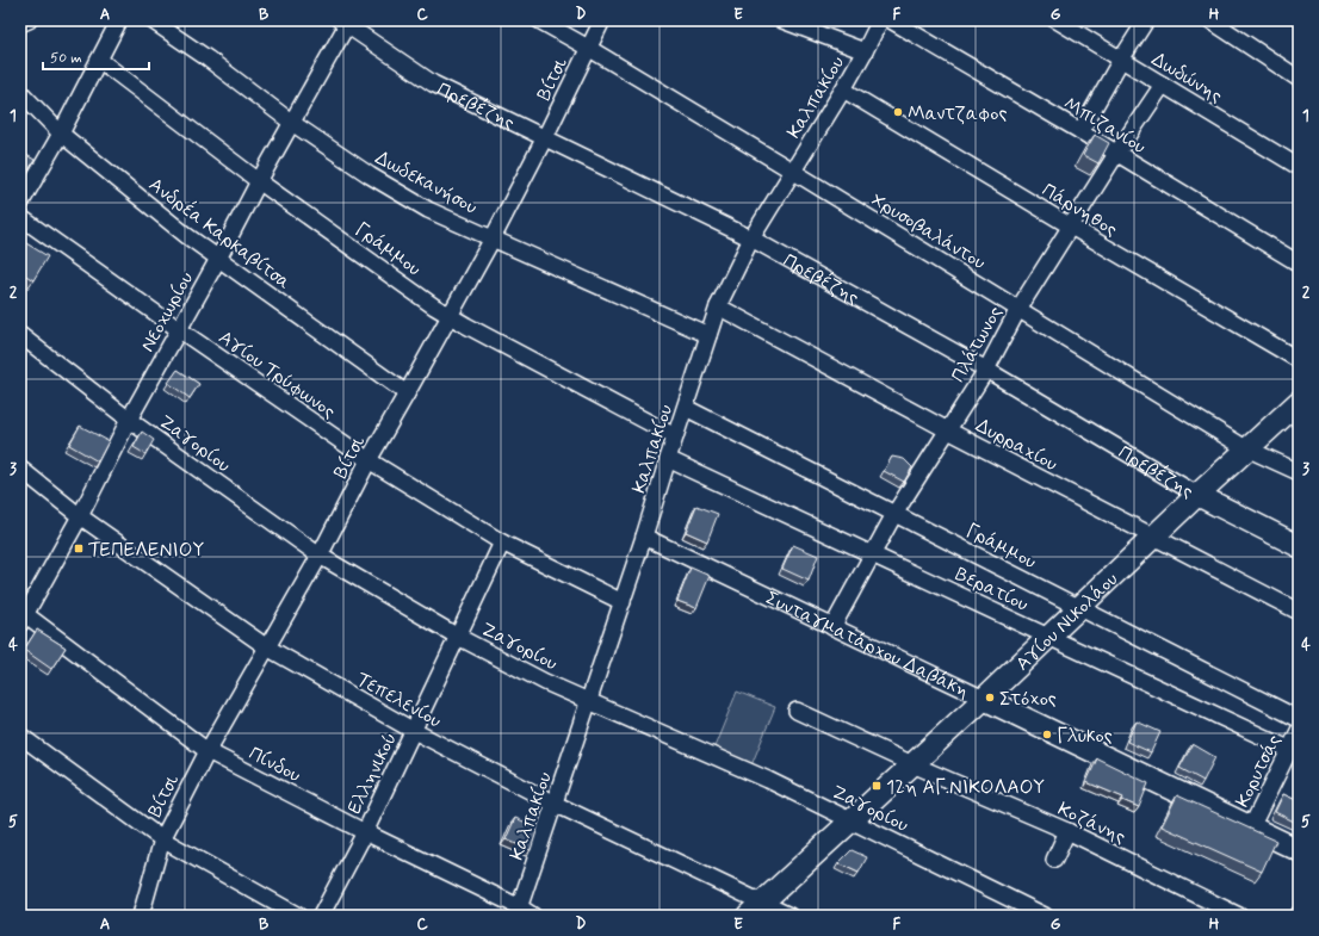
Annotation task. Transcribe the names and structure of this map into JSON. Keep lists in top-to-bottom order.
{
  "streets": {
    "street": [
      "Δωδώνης",
      "Βίτσι",
      "Καλπακίου",
      "Πρεβέζης",
      "Μπιζανίου",
      "Δωδεκανήσου",
      "Πάρνηθος",
      "Χρυσοβαλάντου",
      "Ανδρέα Καρκαβίτσα",
      "Γράμμου",
      "Νεοχωρίου",
      "Πλάτωνος",
      "Αγίου Τρύφωνος",
      "Ζαγορίου",
      "Δυρραχίου",
      "Βερατίου",
      "Αγίου Νικολάου",
      "Συνταγματάρχου Δαβάκη",
      "Τεπελενίου",
      "Πίνδου",
      "Κορυτσάς",
      "Ελληνικού",
      "Κοζάνης"
    ]
  },
  "crossings": [
    ["Δωδώνης", "Πλάτωνος"],
    ["Βίτσι", "Πρεβέζης"],
    ["Βίτσι", "Δωδεκανήσου"],
    ["Βίτσι", "Χρυσοβαλάντου"],
    ["Βίτσι", "Ανδρέα Καρκαβίτσα"],
    ["Βίτσι", "Γράμμου"],
    ["Βίτσι", "Αγίου Τρύφωνος"],
    ["Βίτσι", "Ζαγορίου"],
    ["Βίτσι", "Τεπελενίου"],
    ["Βίτσι", "Πίνδου"],
    ["Καλπακίου", "Πρεβέζης"],
    ["Καλπακίου", "Δωδεκανήσου"],
    ["Καλπακίου", "Πάρνηθος"],
    ["Καλπακίου", "Χρυσοβαλάντου"],
    ["Καλπακίου", "Γράμμου"],
    ["Καλπακίου", "Αγίου Τρύφωνος"],
    ["Καλπακίου", "Ζαγορίου"],
    ["Καλπακίου", "Δυρραχίου"],
    ["Καλπακίου", "Βερατίου"],
    ["Καλπακίου", "Συνταγματάρχου Δαβάκη"],
    ["Καλπακίου", "Τεπελενίου"],
    ["Καλπακίου", "Πίνδου"],
    ["Πρεβέζης", "Νεοχωρίου"],
    ["Πρεβέζης", "Πλάτωνος"],
    ["Πρεβέζης", "Αγίου Νικολάου"],
    ["Μπιζανίου", "Πλάτωνος"],
    ["Δωδεκανήσου", "Νεοχωρίου"],
    ["Πάρνηθος", "Πλάτωνος"],
    ["Χρυσοβαλάντου", "Πλάτωνος"],
    ["Χρυσοβαλάντου", "Αγίου Νικολάου"],
    ["Ανδρέα Καρκαβίτσα", "Νεοχωρίου"],
    ["Γράμμου", "Νεοχωρίου"],
    ["Γράμμου", "Πλάτωνος"],
    ["Γράμμου", "Αγίου Νικολάου"],
    ["Νεοχωρίου", "Αγίου Τρύφωνος"],
    ["Νεοχωρίου", "Ζαγορίου"],
    ["Νεοχωρίου", "Τεπελενίου"],
    ["Νεοχωρίου", "Πίνδου"],
    ["Πλάτωνος", "Δυρραχίου"],
    ["Πλάτωνος", "Βερατίου"],
    ["Πλάτωνος", "Συνταγματάρχου Δαβάκη"],
    ["Αγίου Τρύφωνος", "Ελληνικού"],
    ["Ζαγορίου", "Αγίου Νικολάου"],
    ["Ζαγορίου", "Ελληνικού"],
    ["Δυρραχίου", "Αγίου Νικολάου"],
    ["Βερατίου", "Αγίου Νικολάου"],
    ["Βερατίου", "Κορυτσάς"],
    ["Αγίου Νικολάου", "Συνταγματάρχου Δαβάκη"],
    ["Αγίου Νικολάου", "Τεπελενίου"],
    ["Αγίου Νικολάου", "Κοζάνης"],
    ["Συνταγματάρχου Δαβάκη", "Κορυτσάς"],
    ["Τεπελενίου", "Ελληνικού"],
    ["Πίνδου", "Ελληνικού"]
  ],
  "places": {
    "other": ["Μαντζαφος", "Στόχος", "Γλυκος"],
    "transit": ["ΤΕΠΕΛΕΝΙΟΥ", "12η ΑΓ.ΝΙΚΟΛΑΟΥ"]
  },
  "scale_bar": "50 m",
  "grid": {
    "columns": [
      "A",
      "B",
      "C",
      "D",
      "E",
      "F",
      "G",
      "H"
    ],
    "rows": [
      "1",
      "2",
      "3",
      "4",
      "5"
    ]
  }
}
